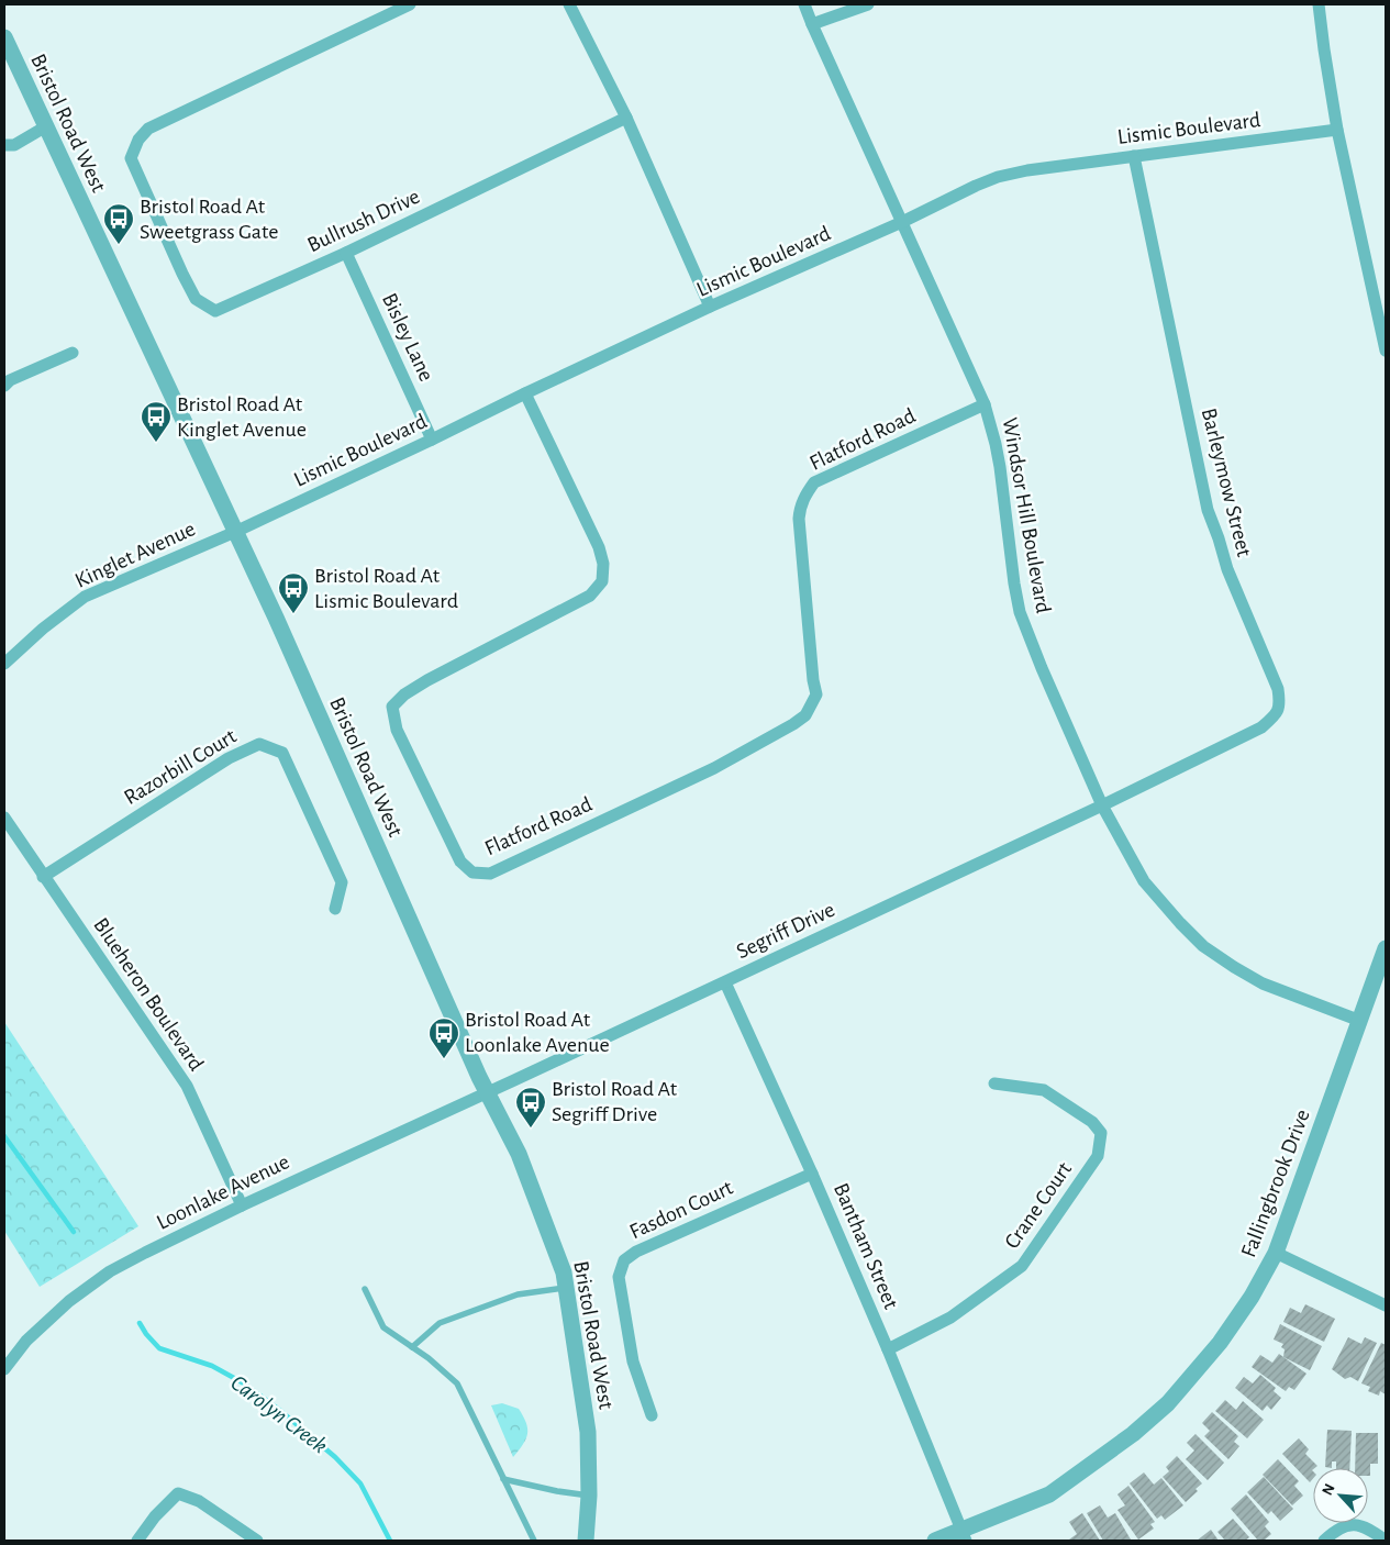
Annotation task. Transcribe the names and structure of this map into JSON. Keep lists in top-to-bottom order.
{
  "streets": {
    "street": [
      "Bristol Road West",
      "Lismic Boulevard",
      "Bullrush Drive",
      "Bisley Lane",
      "Flatford Road",
      "Barleymow Street",
      "Windsor Hill Boulevard",
      "Kinglet Avenue",
      "Razorbill Court",
      "Segriff Drive",
      "Blueheron Boulevard",
      "Fallingbrook Drive",
      "Loonlake Avenue",
      "Crane Court",
      "Fasdon Court",
      "Bantham Street"
    ]
  },
  "crossings": [
    ["Bristol Road West", "Lismic Boulevard"],
    ["Bristol Road West", "Kinglet Avenue"],
    ["Bristol Road West", "Segriff Drive"],
    ["Bristol Road West", "Loonlake Avenue"],
    ["Lismic Boulevard", "Bisley Lane"],
    ["Lismic Boulevard", "Flatford Road"],
    ["Lismic Boulevard", "Barleymow Street"],
    ["Lismic Boulevard", "Windsor Hill Boulevard"],
    ["Lismic Boulevard", "Kinglet Avenue"],
    ["Bullrush Drive", "Bisley Lane"],
    ["Flatford Road", "Windsor Hill Boulevard"],
    ["Barleymow Street", "Windsor Hill Boulevard"],
    ["Barleymow Street", "Segriff Drive"],
    ["Windsor Hill Boulevard", "Segriff Drive"],
    ["Windsor Hill Boulevard", "Fallingbrook Drive"],
    ["Razorbill Court", "Blueheron Boulevard"],
    ["Segriff Drive", "Loonlake Avenue"],
    ["Segriff Drive", "Bantham Street"],
    ["Blueheron Boulevard", "Loonlake Avenue"],
    ["Fallingbrook Drive", "Bantham Street"],
    ["Crane Court", "Bantham Street"],
    ["Fasdon Court", "Bantham Street"]
  ],
  "water": ["Carolyn Creek"],
  "places": {
    "bus stop": [
      "Bristol Road At Sweetgrass Gate",
      "Bristol Road At Kinglet Avenue",
      "Bristol Road At Lismic Boulevard",
      "Bristol Road At Loonlake Avenue",
      "Bristol Road At Segriff Drive"
    ]
  },
  "north": "top left"
}
